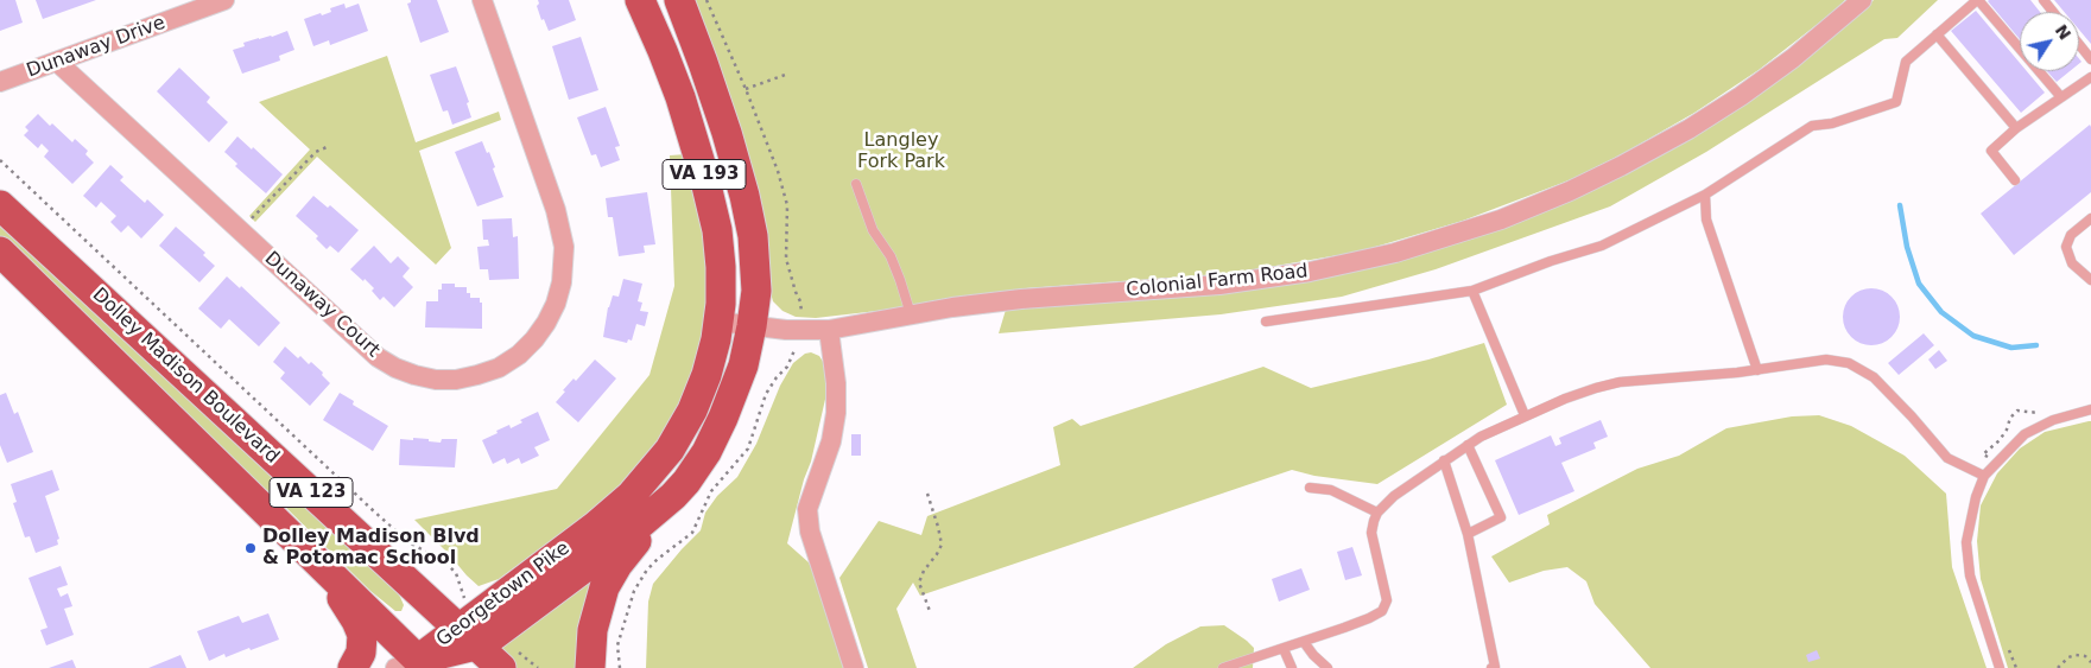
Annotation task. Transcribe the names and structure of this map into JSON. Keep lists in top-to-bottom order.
{
  "streets": {
    "main road": [
      "VA 193",
      "Dolley Madison Boulevard",
      "VA 123",
      "Georgetown Pike"
    ],
    "street": ["Dunaway Drive", "Colonial Farm Road", "Dunaway Court"]
  },
  "crossings": [
    ["Dunaway Drive", "Dunaway Court"],
    ["Colonial Farm Road", "Georgetown Pike"],
    ["Dolley Madison Boulevard", "Georgetown Pike"]
  ],
  "parks": ["Langley Fork Park"],
  "places": ["Dolley Madison Blvd & Potomac School"],
  "north": "top right"
}
